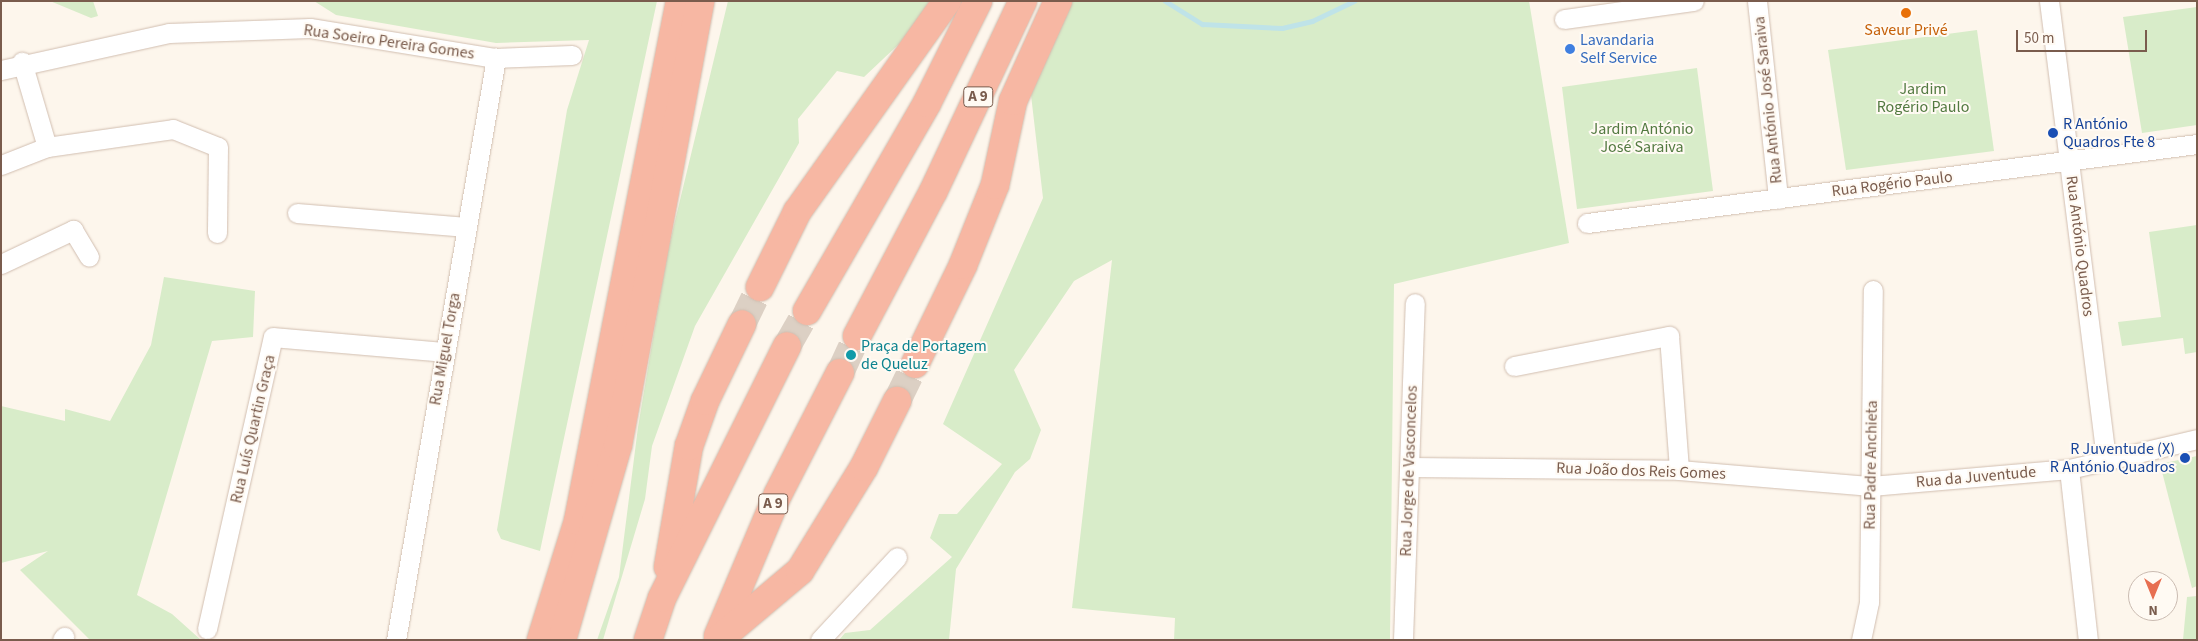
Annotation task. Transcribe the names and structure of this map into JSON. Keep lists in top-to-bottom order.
{
  "streets": {
    "highway": ["A 9"],
    "street": [
      "Rua Soeiro Pereira Gomes",
      "Rua António José Saraiva",
      "Rua Rogério Paulo",
      "Rua António Quadros",
      "Rua Miguel Torga",
      "Rua Luís Quartin Graça",
      "Rua Padre Anchieta",
      "Rua Jorge de Vasconcelos",
      "Rua João dos Reis Gomes",
      "Rua da Juventude"
    ]
  },
  "crossings": [
    ["Rua Soeiro Pereira Gomes", "Rua Miguel Torga"],
    ["Rua António José Saraiva", "Rua Rogério Paulo"],
    ["Rua Rogério Paulo", "Rua António Quadros"],
    ["Rua António Quadros", "Rua da Juventude"],
    ["Rua Miguel Torga", "Rua Luís Quartin Graça"],
    ["Rua Padre Anchieta", "Rua João dos Reis Gomes"],
    ["Rua Padre Anchieta", "Rua da Juventude"],
    ["Rua Jorge de Vasconcelos", "Rua João dos Reis Gomes"],
    ["Rua João dos Reis Gomes", "Rua da Juventude"]
  ],
  "parks": ["Jardim Rogério Paulo", "Jardim António José Saraiva"],
  "places": [
    "Saveur Privé",
    "Lavandaria Self Service",
    "R António Quadros Fte 8",
    "Praça de Portagem de Queluz",
    "R Juventude (X) R António Quadros"
  ],
  "scale_bar": "50 m",
  "north": "bottom"
}
